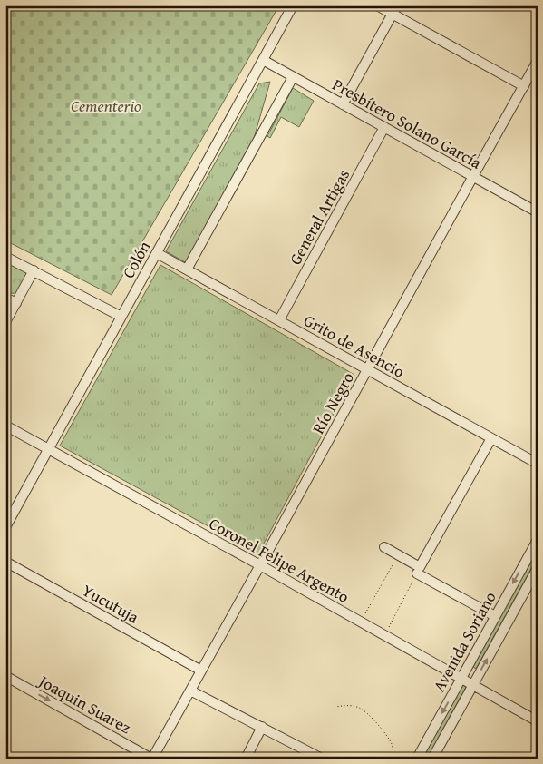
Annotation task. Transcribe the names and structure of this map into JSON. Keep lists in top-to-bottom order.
{
  "streets": {
    "street": [
      "Presbítero Solano García",
      "General Artigas",
      "Colón",
      "Grito de Asencio",
      "Río Negro",
      "Coronel Felipe Argento",
      "Yucutuja",
      "Avenida Soriano",
      "Joaquin Suarez"
    ]
  },
  "crossings": [
    ["Presbítero Solano García", "General Artigas"],
    ["Presbítero Solano García", "Colón"],
    ["Presbítero Solano García", "Río Negro"],
    ["General Artigas", "Grito de Asencio"],
    ["Colón", "Grito de Asencio"],
    ["Colón", "Coronel Felipe Argento"],
    ["Grito de Asencio", "Río Negro"],
    ["Río Negro", "Coronel Felipe Argento"],
    ["Río Negro", "Yucutuja"],
    ["Río Negro", "Joaquin Suarez"],
    ["Coronel Felipe Argento", "Avenida Soriano"]
  ],
  "one_way": ["Joaquin Suarez"],
  "parks": ["Cementerio"]
}
